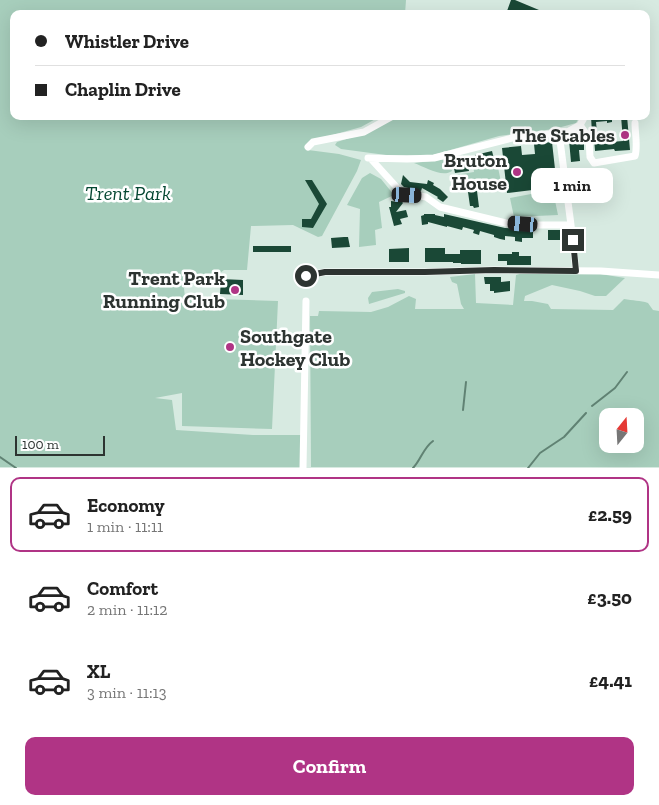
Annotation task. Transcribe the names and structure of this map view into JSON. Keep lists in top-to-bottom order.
{
  "parks": ["Trent Park"],
  "places": [
    "The Stables",
    "Bruton House",
    "Trent Park Running Club",
    "Southgate Hockey Club"
  ],
  "scale_bar": "100 m",
  "north": "top",
  "page": {
    "banner": ["Whistler Drive", "Chaplin Drive"],
    "bubble": "1 min",
    "scale": "100 m",
    "list": [
      {
        "name": "Economy",
        "note": "1 min · 11:11",
        "value": "£2.59"
      },
      {
        "name": "Comfort",
        "note": "2 min · 11:12",
        "value": "£3.50"
      },
      {
        "name": "XL",
        "note": "3 min · 11:13",
        "value": "£4.41"
      }
    ],
    "buttons": "Confirm"
  }
}
